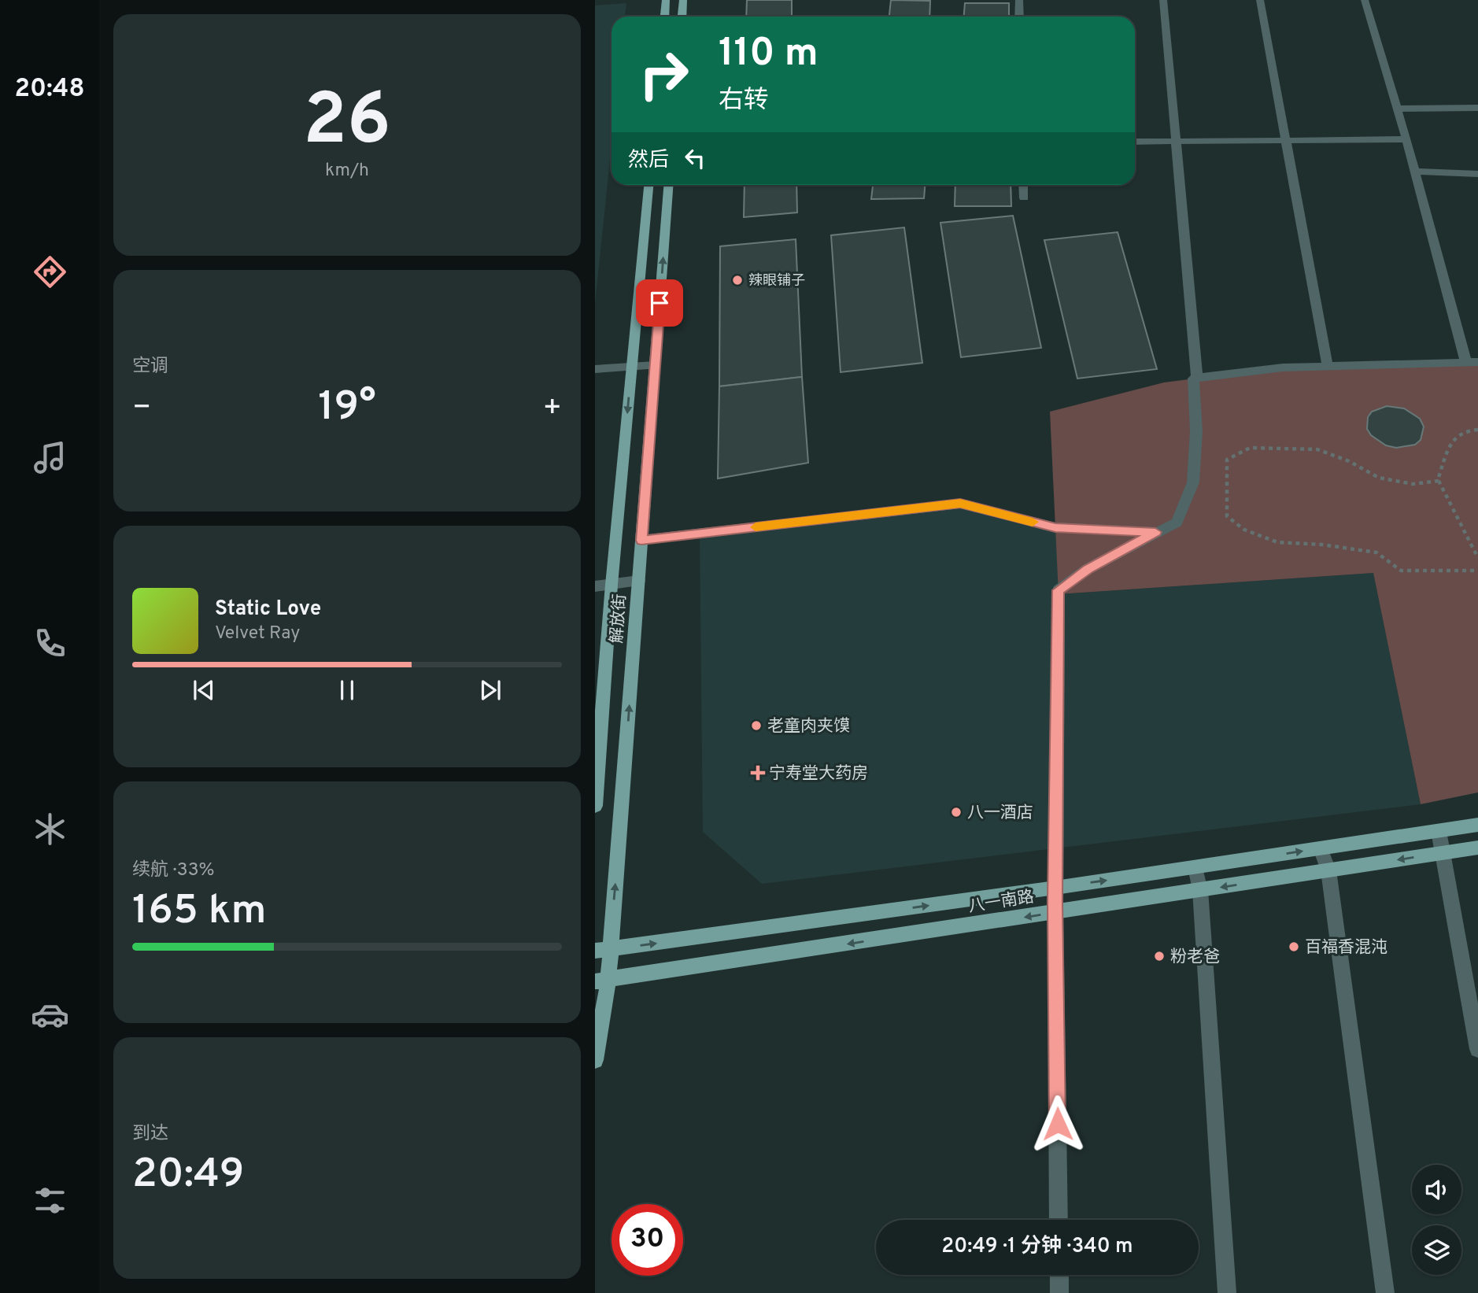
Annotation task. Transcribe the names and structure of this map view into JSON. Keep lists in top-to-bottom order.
{
  "streets": {
    "main road": ["解放街", "八一南路"]
  },
  "crossings": [
    ["解放街", "八一南路"]
  ],
  "places": {
    "other": [
      "辣眼铺子",
      "老童肉夹馍",
      "八一酒店",
      "百福香混沌",
      "粉老爸"
    ],
    "health": ["宁寿堂大药房"]
  },
  "page": {
    "tabs": "20:48",
    "tile": [
      ["26", "km/h"],
      "空调",
      ["续航 · 33%", "165 km"],
      ["到达", "20:49"]
    ],
    "turn": ["110 m", "右转"],
    "then": "然后",
    "heat": ["−", "19°", "+"],
    "song": ["Static Love", "Velvet Ray"],
    "limit": "30",
    "trip": "20:49 · 1 分钟 · 340 m"
  }
}
